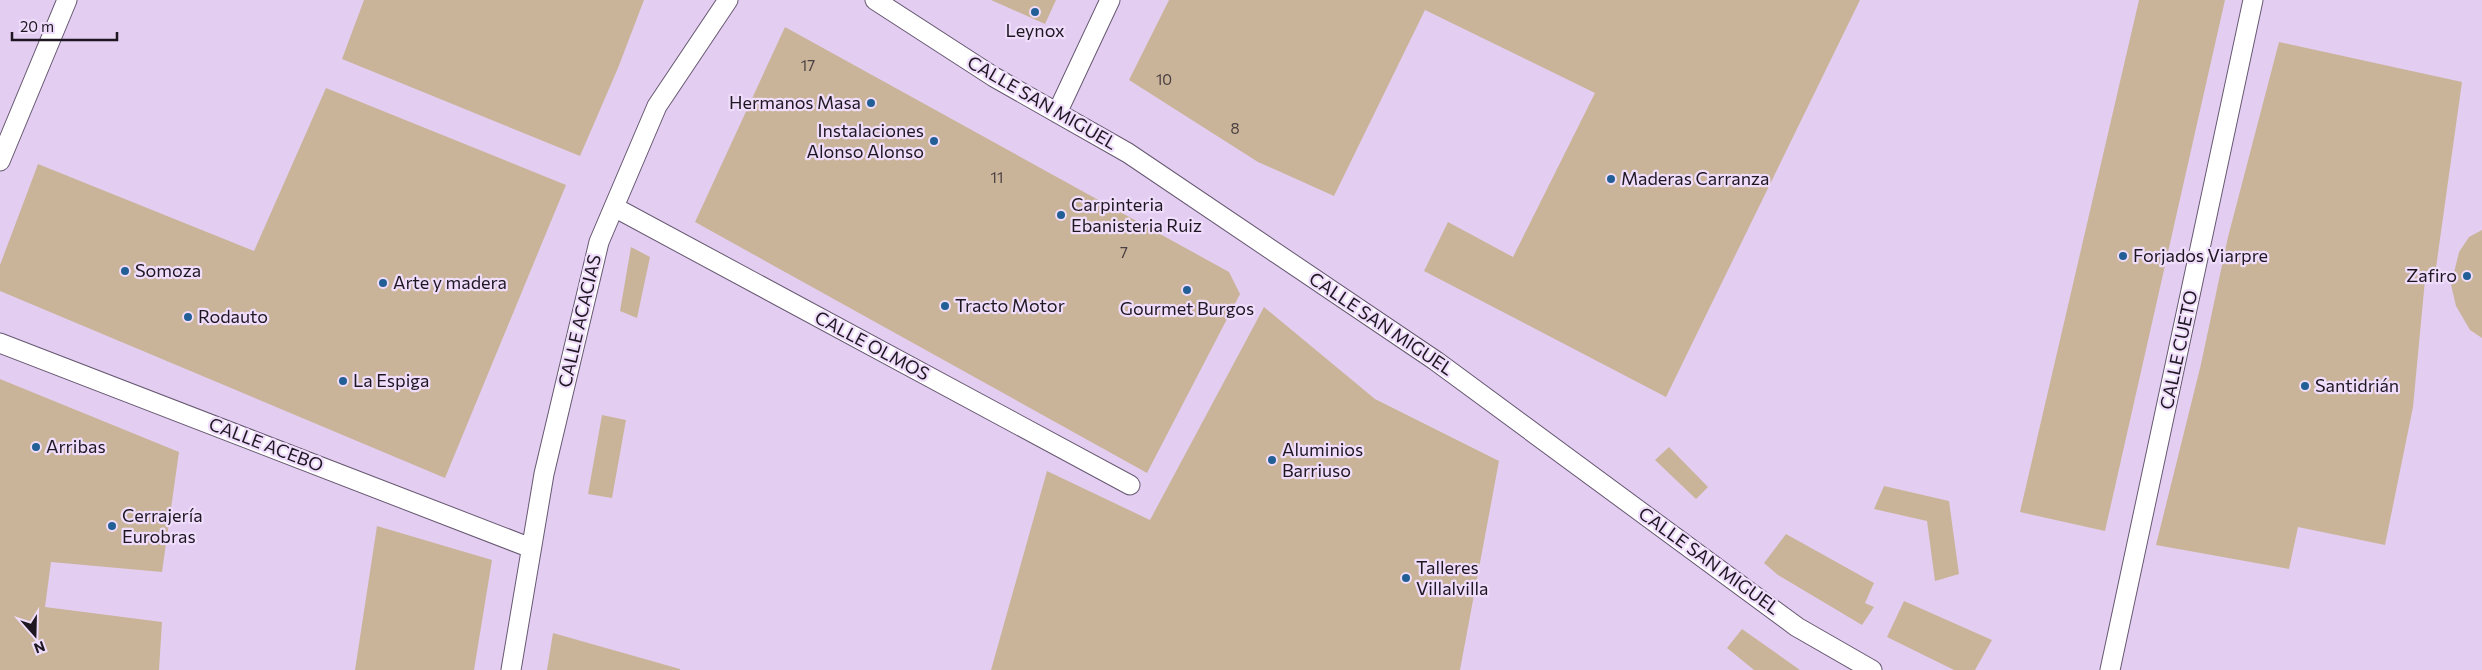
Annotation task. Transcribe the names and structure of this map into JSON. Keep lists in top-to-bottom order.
{
  "streets": {
    "lane": [
      "CALLE SAN MIGUEL",
      "CALLE ACACIAS",
      "CALLE OLMOS",
      "CALLE CUETO",
      "CALLE ACEBO"
    ]
  },
  "crossings": [
    ["CALLE ACACIAS", "CALLE OLMOS"],
    ["CALLE ACACIAS", "CALLE ACEBO"]
  ],
  "places": [
    "Leynox",
    "Hermanos Masa",
    "Instalaciones Alonso Alonso",
    "Maderas Carranza",
    "Carpinteria Ebanisteria Ruiz",
    "Forjados Viarpre",
    "Somoza",
    "Zafiro",
    "Arte y madera",
    "Gourmet Burgos",
    "Tracto Motor",
    "Rodauto",
    "La Espiga",
    "Santidrián",
    "Arribas",
    "Aluminios Barriuso",
    "Cerrajería Eurobras",
    "Talleres Villalvilla"
  ],
  "house_numbers": [
    "17",
    "10",
    "8",
    "11",
    "7"
  ],
  "scale_bar": "20 m",
  "north": "bottom"
}
